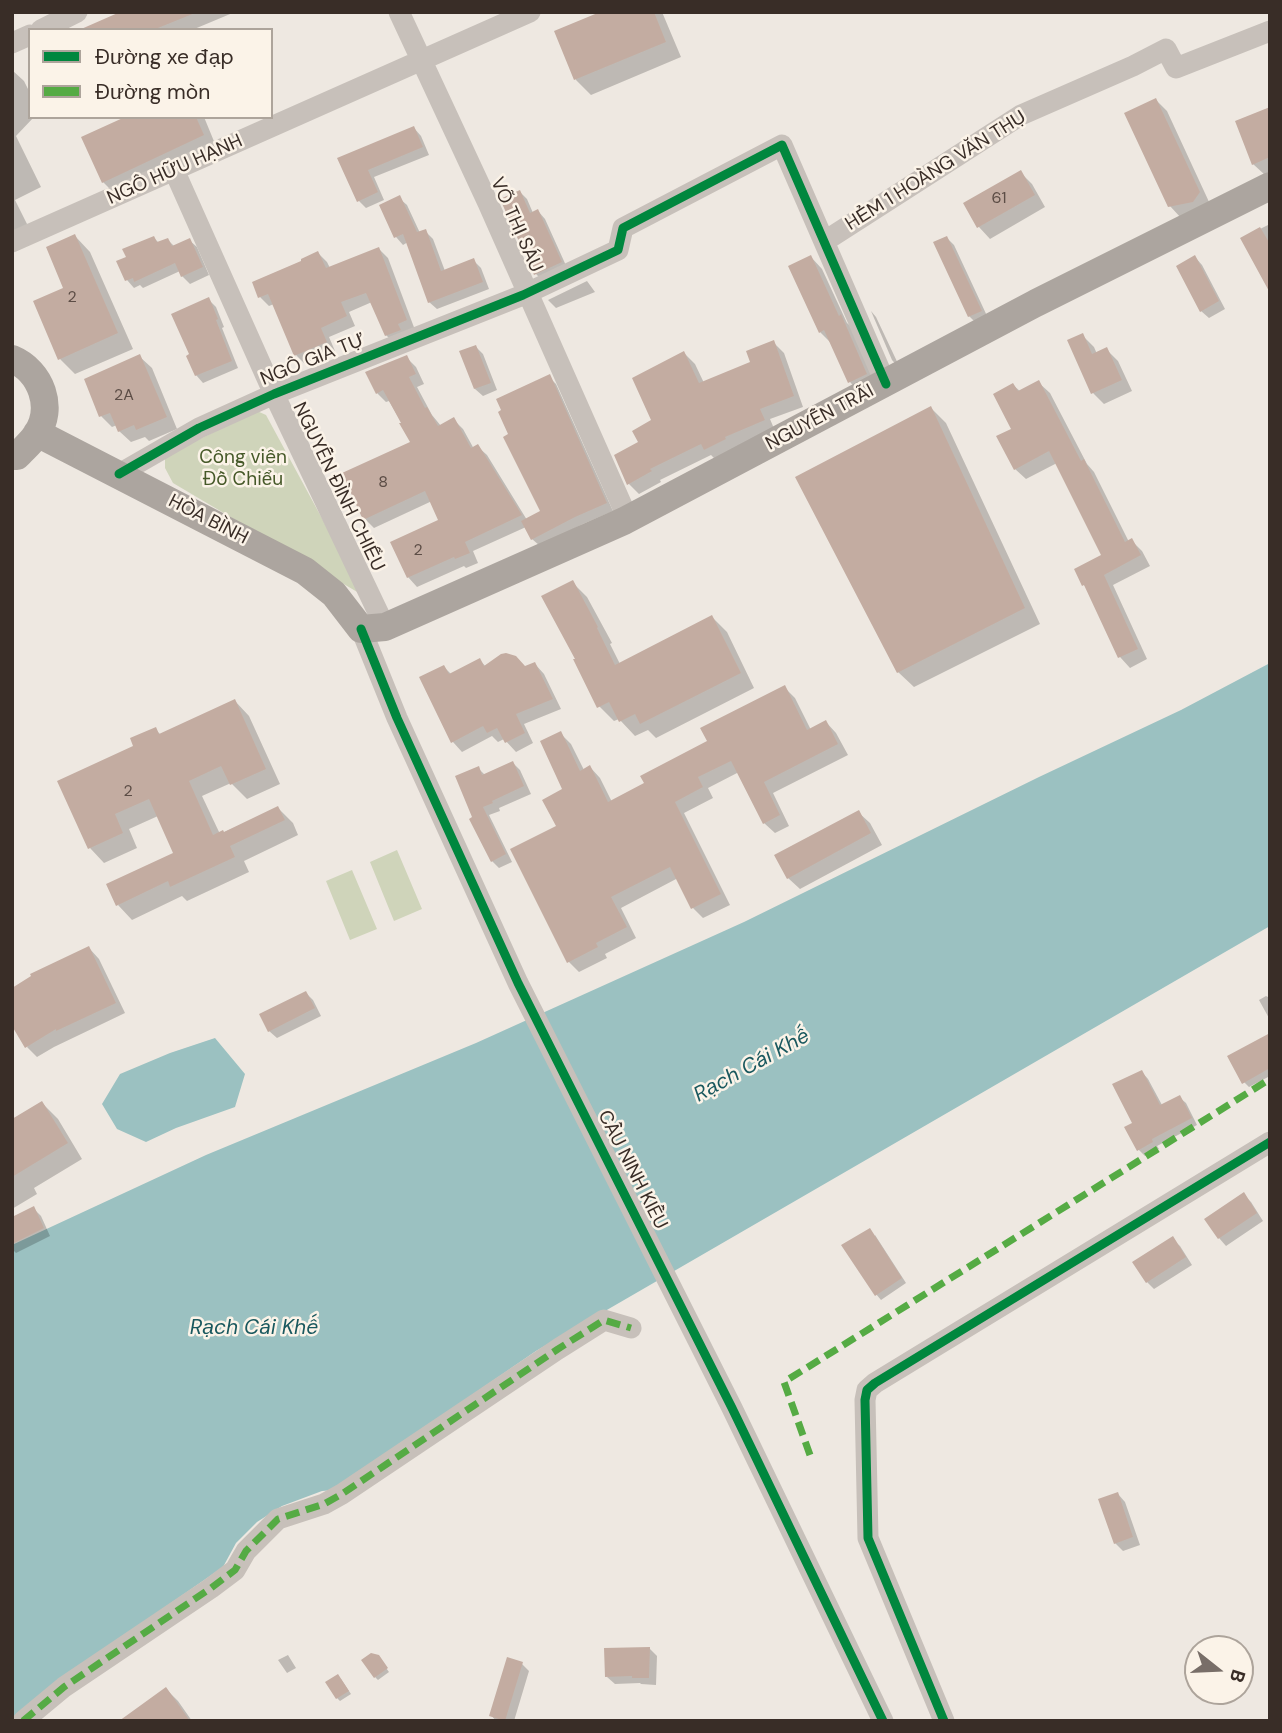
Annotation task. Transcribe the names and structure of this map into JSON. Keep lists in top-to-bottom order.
{
  "streets": {
    "main road": ["NGUYỄN TRÃI", "HÒA BÌNH"],
    "street": [
      "NGÔ HỮU HẠNH",
      "HẺM 1 HOÀNG VĂN THỤ",
      "VÕ THỊ SÁU",
      "NGÔ GIA TỰ",
      "NGUYỄN ĐÌNH CHIỂU",
      "CẦU NINH KIỀU"
    ]
  },
  "crossings": [
    ["NGÔ HỮU HẠNH", "VÕ THỊ SÁU"],
    ["NGÔ HỮU HẠNH", "NGUYỄN ĐÌNH CHIỂU"],
    ["HẺM 1 HOÀNG VĂN THỤ", "NGÔ GIA TỰ"],
    ["VÕ THỊ SÁU", "NGÔ GIA TỰ"],
    ["VÕ THỊ SÁU", "NGUYỄN TRÃI"],
    ["NGÔ GIA TỰ", "NGUYỄN ĐÌNH CHIỂU"],
    ["NGÔ GIA TỰ", "HÒA BÌNH"],
    ["NGUYỄN TRÃI", "NGUYỄN ĐÌNH CHIỂU"],
    ["NGUYỄN TRÃI", "HÒA BÌNH"],
    ["NGUYỄN TRÃI", "CẦU NINH KIỀU"],
    ["NGUYỄN ĐÌNH CHIỂU", "HÒA BÌNH"],
    ["NGUYỄN ĐÌNH CHIỂU", "CẦU NINH KIỀU"],
    ["HÒA BÌNH", "CẦU NINH KIỀU"]
  ],
  "water": ["Rạch Cái Khế"],
  "parks": ["Công viên Đồ Chiểu"],
  "house_numbers": [
    "61",
    "2",
    "2A",
    "8",
    "2",
    "2"
  ],
  "legend": ["Đường xe đạp", "Đường mòn"],
  "north": "right"
}
